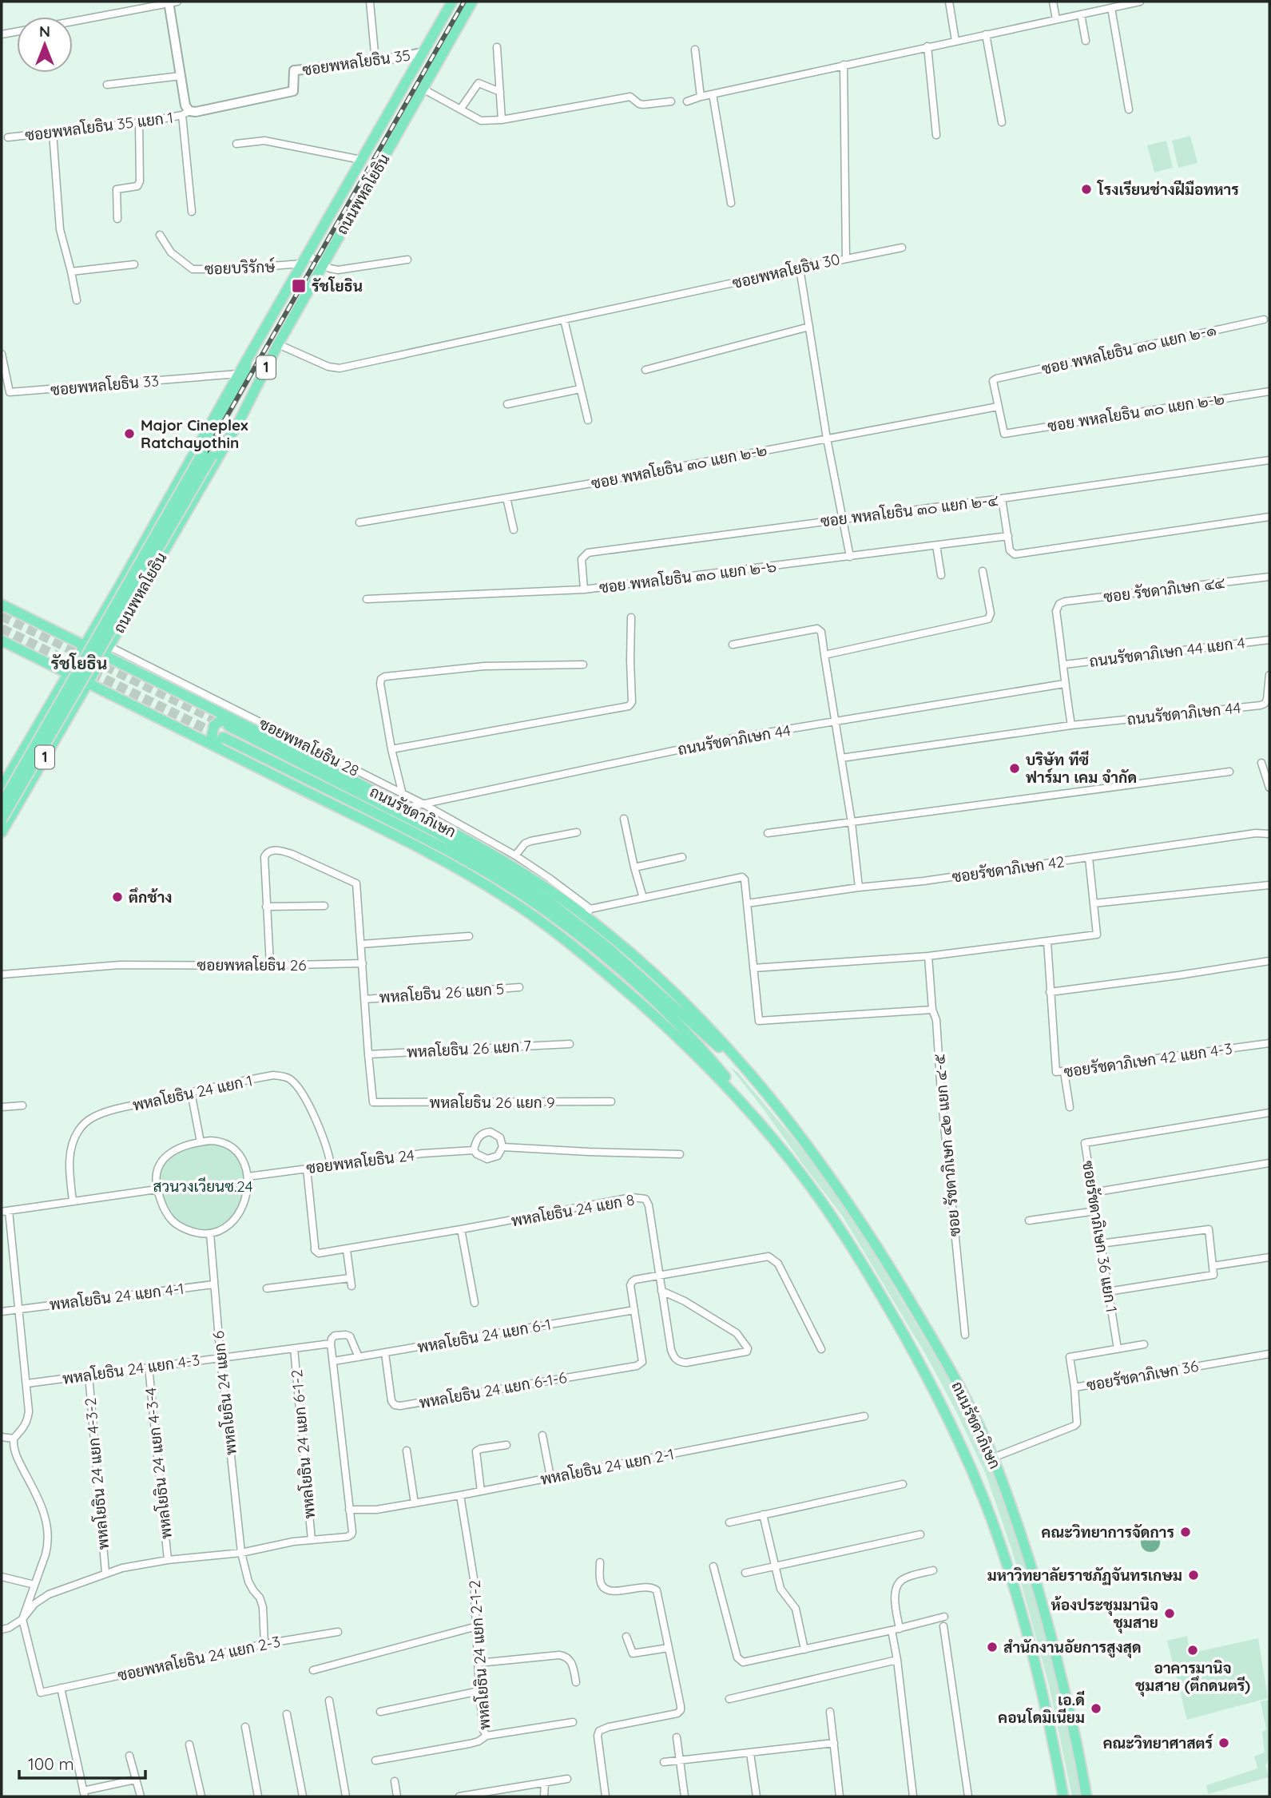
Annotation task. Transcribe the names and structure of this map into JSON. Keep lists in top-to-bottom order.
{
  "streets": {
    "main road": ["ถนนพหลโยธิน", "1", "ถนนรัชดาภิเษก"],
    "street": [
      "ซอยพหลโยธิน 35",
      "ซอยพหลโยธิน 35 แยก 1",
      "ซอยบริรักษ์",
      "ซอยพหลโยธิน 30",
      "ซอย พหลโยธิน ๓๐ แยก ๒-๑",
      "ซอยพหลโยธิน 33",
      "ซอย พหลโยธิน ๓๐ แยก ๒-๒",
      "ซอย พหลโยธิน ๓๐ แยก ๒-๔",
      "ซอย พหลโยธิน ๓๐ แยก ๒-๖",
      "ซอย รัชดาภิเษก ๔๔",
      "ถนนรัชดาภิเษก 44 แยก 4",
      "ถนนรัชดาภิเษก 44",
      "ซอยพหลโยธิน 28",
      "ซอยรัชดาภิเษก 42",
      "ซอยพหลโยธิน 26",
      "พหลโยธิน 26 แยก 5",
      "พหลโยธิน 26 แยก 7",
      "ซอยรัชดาภิเษก 42 แยก 4-3",
      "พหลโยธิน 24 แยก 1",
      "พหลโยธิน 26 แยก 9",
      "ซอย รัชดาภิเษก ๔๒ แยก ๔-๕",
      "ซอยพหลโยธิน 24",
      "พหลโยธิน 24 แยก 8",
      "ซอยรัชดาภิเษก 36 แยก 1",
      "พหลโยธิน 24 แยก 4-1",
      "พหลโยธิน 24 แยก 6-1",
      "พหลโยธิน 24 แยก 4-3",
      "ซอยรัชดาภิเษก 36",
      "พหลโยธิน 24 แยก 6-1-6",
      "พหลโยธิน 24 แยก 6",
      "พหลโยธิน 24 แยก 6-1-2",
      "พหลโยธิน 24 แยก 4-3-4",
      "พหลโยธิน 24 แยก 2-1",
      "พหลโยธิน 24 แยก 4-3-2",
      "พหลโยธิน 24 แยก 2-1-2",
      "ซอยพหลโยธิน 24 แยก 2-3"
    ]
  },
  "crossings": [
    ["ซอยพหลโยธิน 35", "ซอยพหลโยธิน 35 แยก 1"],
    ["ซอยพหลโยธิน 35", "ถนนพหลโยธิน"],
    ["ถนนพหลโยธิน", "ซอยบริรักษ์"],
    ["ถนนพหลโยธิน", "ซอยพหลโยธิน 30"],
    ["ถนนพหลโยธิน", "ซอยพหลโยธิน 33"],
    ["ถนนพหลโยธิน", "ซอยพหลโยธิน 28"],
    ["ถนนพหลโยธิน", "ถนนรัชดาภิเษก"],
    ["ซอย พหลโยธิน ๓๐ แยก ๒-๑", "ซอย พหลโยธิน ๓๐ แยก ๒-๒"],
    ["ซอย พหลโยธิน ๓๐ แยก ๒-๔", "ซอย พหลโยธิน ๓๐ แยก ๒-๖"],
    ["ซอย รัชดาภิเษก ๔๔", "ถนนรัชดาภิเษก 44 แยก 4"],
    ["ถนนรัชดาภิเษก 44", "ซอยพหลโยธิน 28"],
    ["ถนนรัชดาภิเษก 44", "ถนนรัชดาภิเษก"],
    ["ซอยพหลโยธิน 28", "ถนนรัชดาภิเษก"],
    ["ถนนรัชดาภิเษก", "ซอยรัชดาภิเษก 36"],
    ["พหลโยธิน 26 แยก 7", "พหลโยธิน 26 แยก 9"],
    ["พหลโยธิน 24 แยก 1", "ซอยพหลโยธิน 24"],
    ["ซอยพหลโยธิน 24", "พหลโยธิน 24 แยก 8"],
    ["ซอยพหลโยธิน 24", "พหลโยธิน 24 แยก 6"],
    ["พหลโยธิน 24 แยก 4-1", "พหลโยธิน 24 แยก 6"],
    ["พหลโยธิน 24 แยก 6-1", "พหลโยธิน 24 แยก 4-3"],
    ["พหลโยธิน 24 แยก 6-1", "พหลโยธิน 24 แยก 6-1-6"],
    ["พหลโยธิน 24 แยก 4-3", "พหลโยธิน 24 แยก 6"],
    ["พหลโยธิน 24 แยก 4-3", "พหลโยธิน 24 แยก 6-1-2"],
    ["พหลโยธิน 24 แยก 4-3", "พหลโยธิน 24 แยก 4-3-4"],
    ["พหลโยธิน 24 แยก 4-3", "พหลโยธิน 24 แยก 4-3-2"],
    ["พหลโยธิน 24 แยก 6", "ซอยพหลโยธิน 24 แยก 2-3"],
    ["พหลโยธิน 24 แยก 2-1", "พหลโยธิน 24 แยก 2-1-2"]
  ],
  "districts": ["รัชโยธิน"],
  "parks": ["สวนวงเวียนซ.24"],
  "places": {
    "other": [
      "โรงเรียนช่างฝีมือทหาร",
      "Major Cineplex Ratchayothin",
      "บริษัท ทีซี ฟาร์มา เคม จำกัด",
      "ตึกช้าง",
      "คณะวิทยาการจัดการ",
      "มหาวิทยาลัยราชภัฏจันทรเกษม",
      "ห้องประชุมมานิจ ชุมสาย",
      "สำนักงานอัยการสูงสุด",
      "อาคารมานิจ ชุมสาย (ตึกดนตรี)",
      "เอ.ดี คอนโดมิเนียม",
      "คณะวิทยาศาสตร์"
    ],
    "transit": ["รัชโยธิน"]
  },
  "scale_bar": "100 m",
  "north": "top"
}
